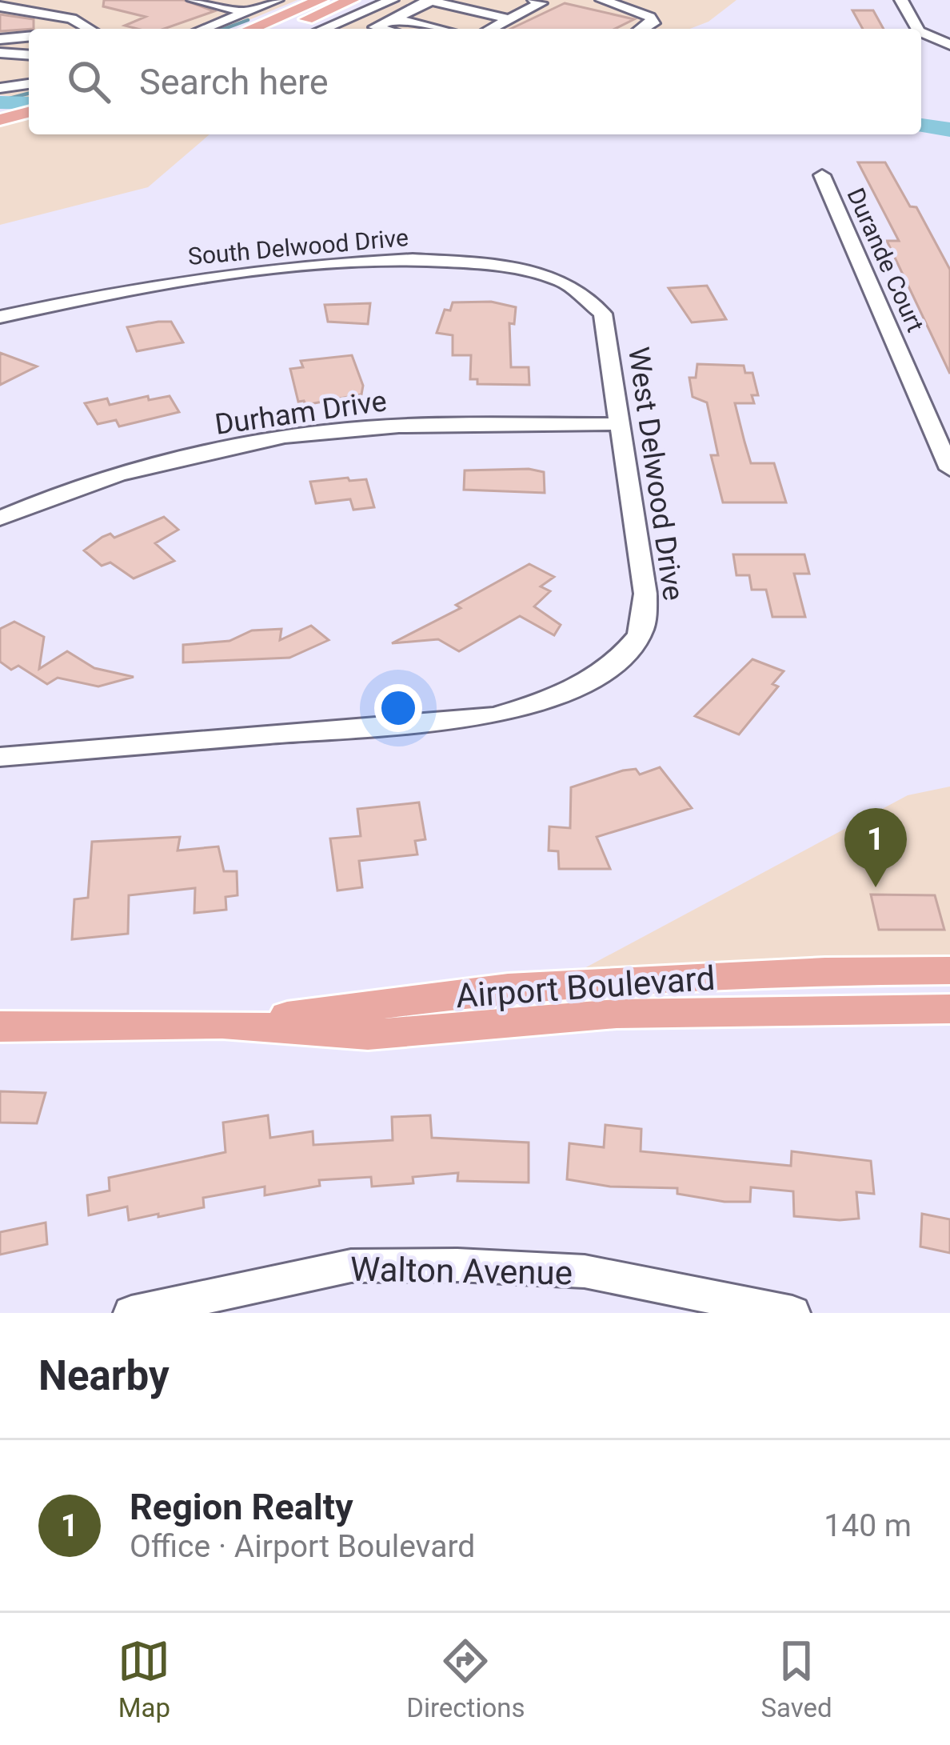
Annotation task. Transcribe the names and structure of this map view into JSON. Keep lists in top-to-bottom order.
{
  "streets": {
    "main road": ["Airport Boulevard"],
    "street": [
      "South Delwood Drive",
      "Durande Court",
      "Durham Drive",
      "West Delwood Drive",
      "Walton Avenue"
    ]
  },
  "crossings": [
    ["South Delwood Drive", "West Delwood Drive"],
    ["Durham Drive", "West Delwood Drive"]
  ],
  "page": {
    "search": "Search here",
    "pins": "1",
    "heading": "Nearby",
    "list": [
      {
        "mark": "1",
        "name": "Region Realty",
        "note": "Office · Airport Boulevard",
        "value": "140 m"
      }
    ],
    "nav": ["Map", "Directions", "Saved"]
  }
}
